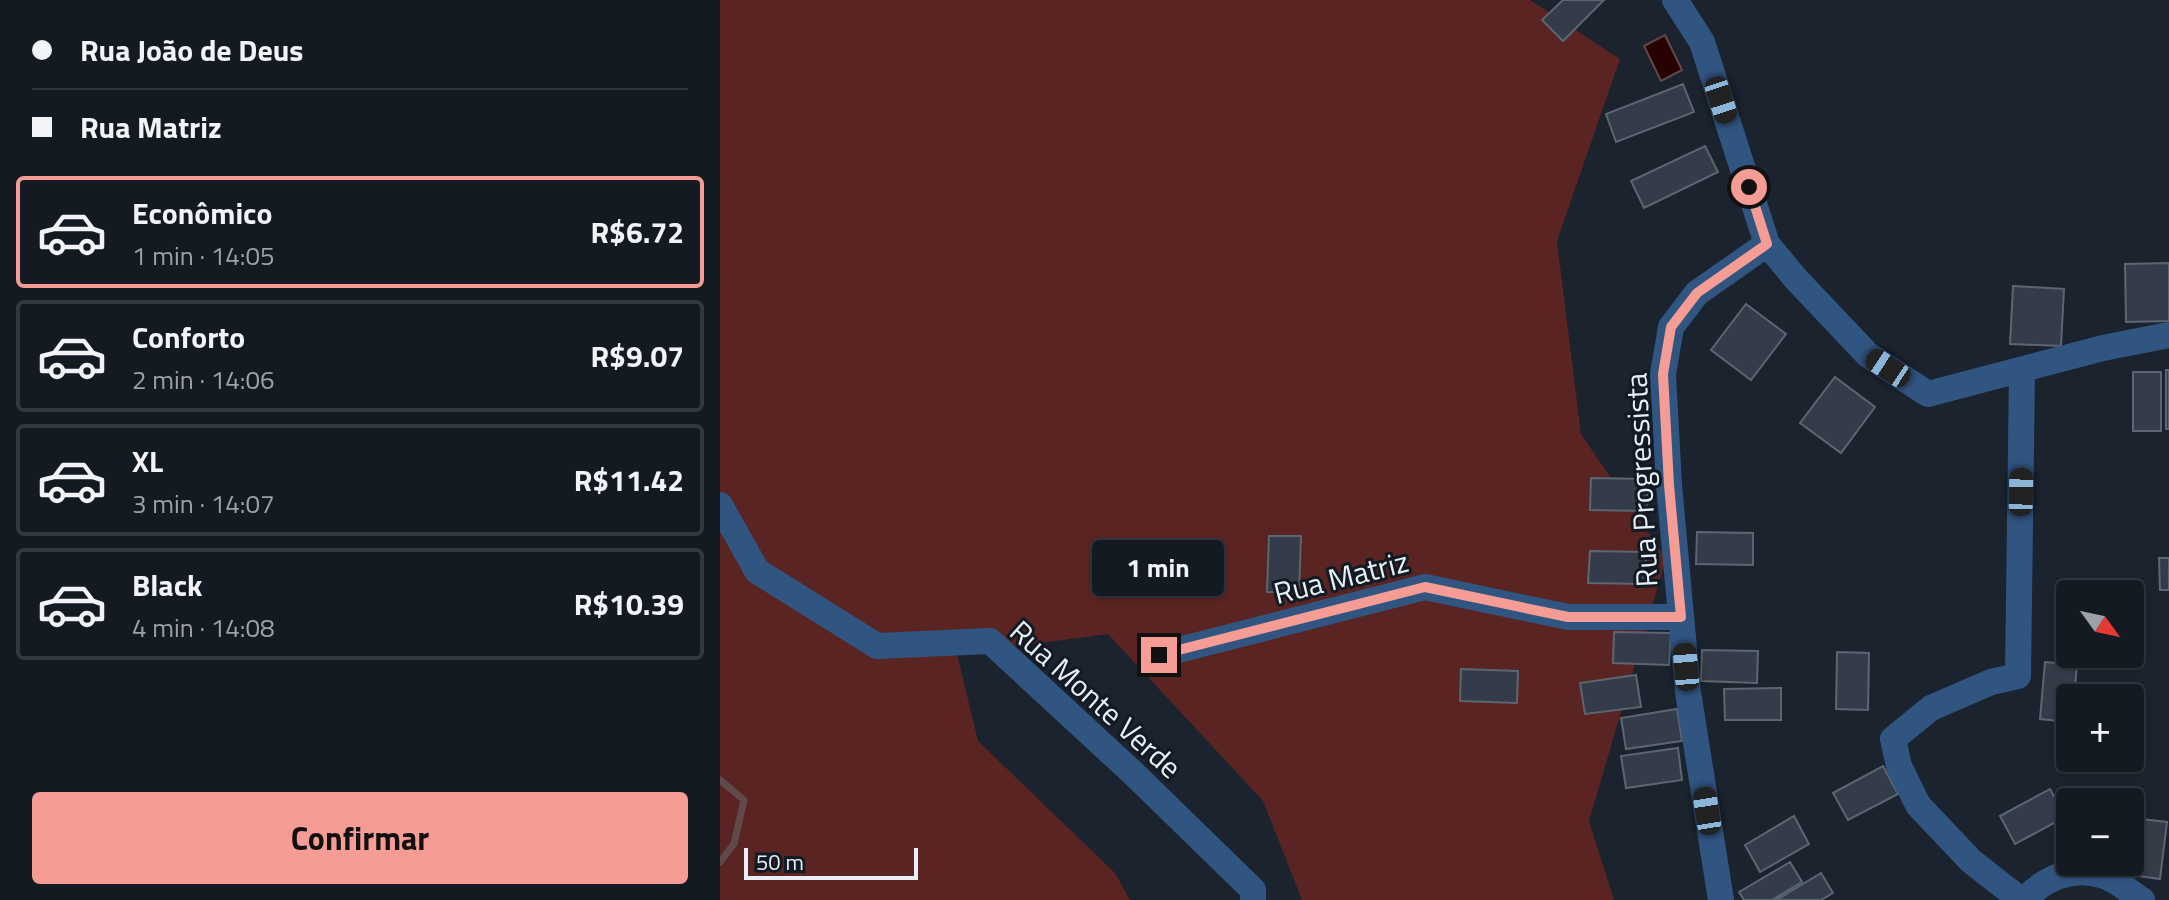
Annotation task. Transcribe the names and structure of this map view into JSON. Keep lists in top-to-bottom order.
{
  "streets": {
    "street": ["Rua Progressista", "Rua Matriz", "Rua Monte Verde"]
  },
  "crossings": [
    ["Rua Progressista", "Rua Matriz"]
  ],
  "scale_bar": "50 m",
  "north": "bottom right",
  "page": {
    "banner": ["Rua João de Deus", "Rua Matriz"],
    "list": [
      {
        "name": "Econômico",
        "note": "1 min · 14:05",
        "value": "R$6.72"
      },
      {
        "name": "Conforto",
        "note": "2 min · 14:06",
        "value": "R$9.07"
      },
      {
        "name": "XL",
        "note": "3 min · 14:07",
        "value": "R$11.42"
      },
      {
        "name": "Black",
        "note": "4 min · 14:08",
        "value": "R$10.39"
      }
    ],
    "bubble": "1 min",
    "map_buttons": ["+", "−"],
    "buttons": "Confirmar",
    "scale": "50 m"
  }
}
